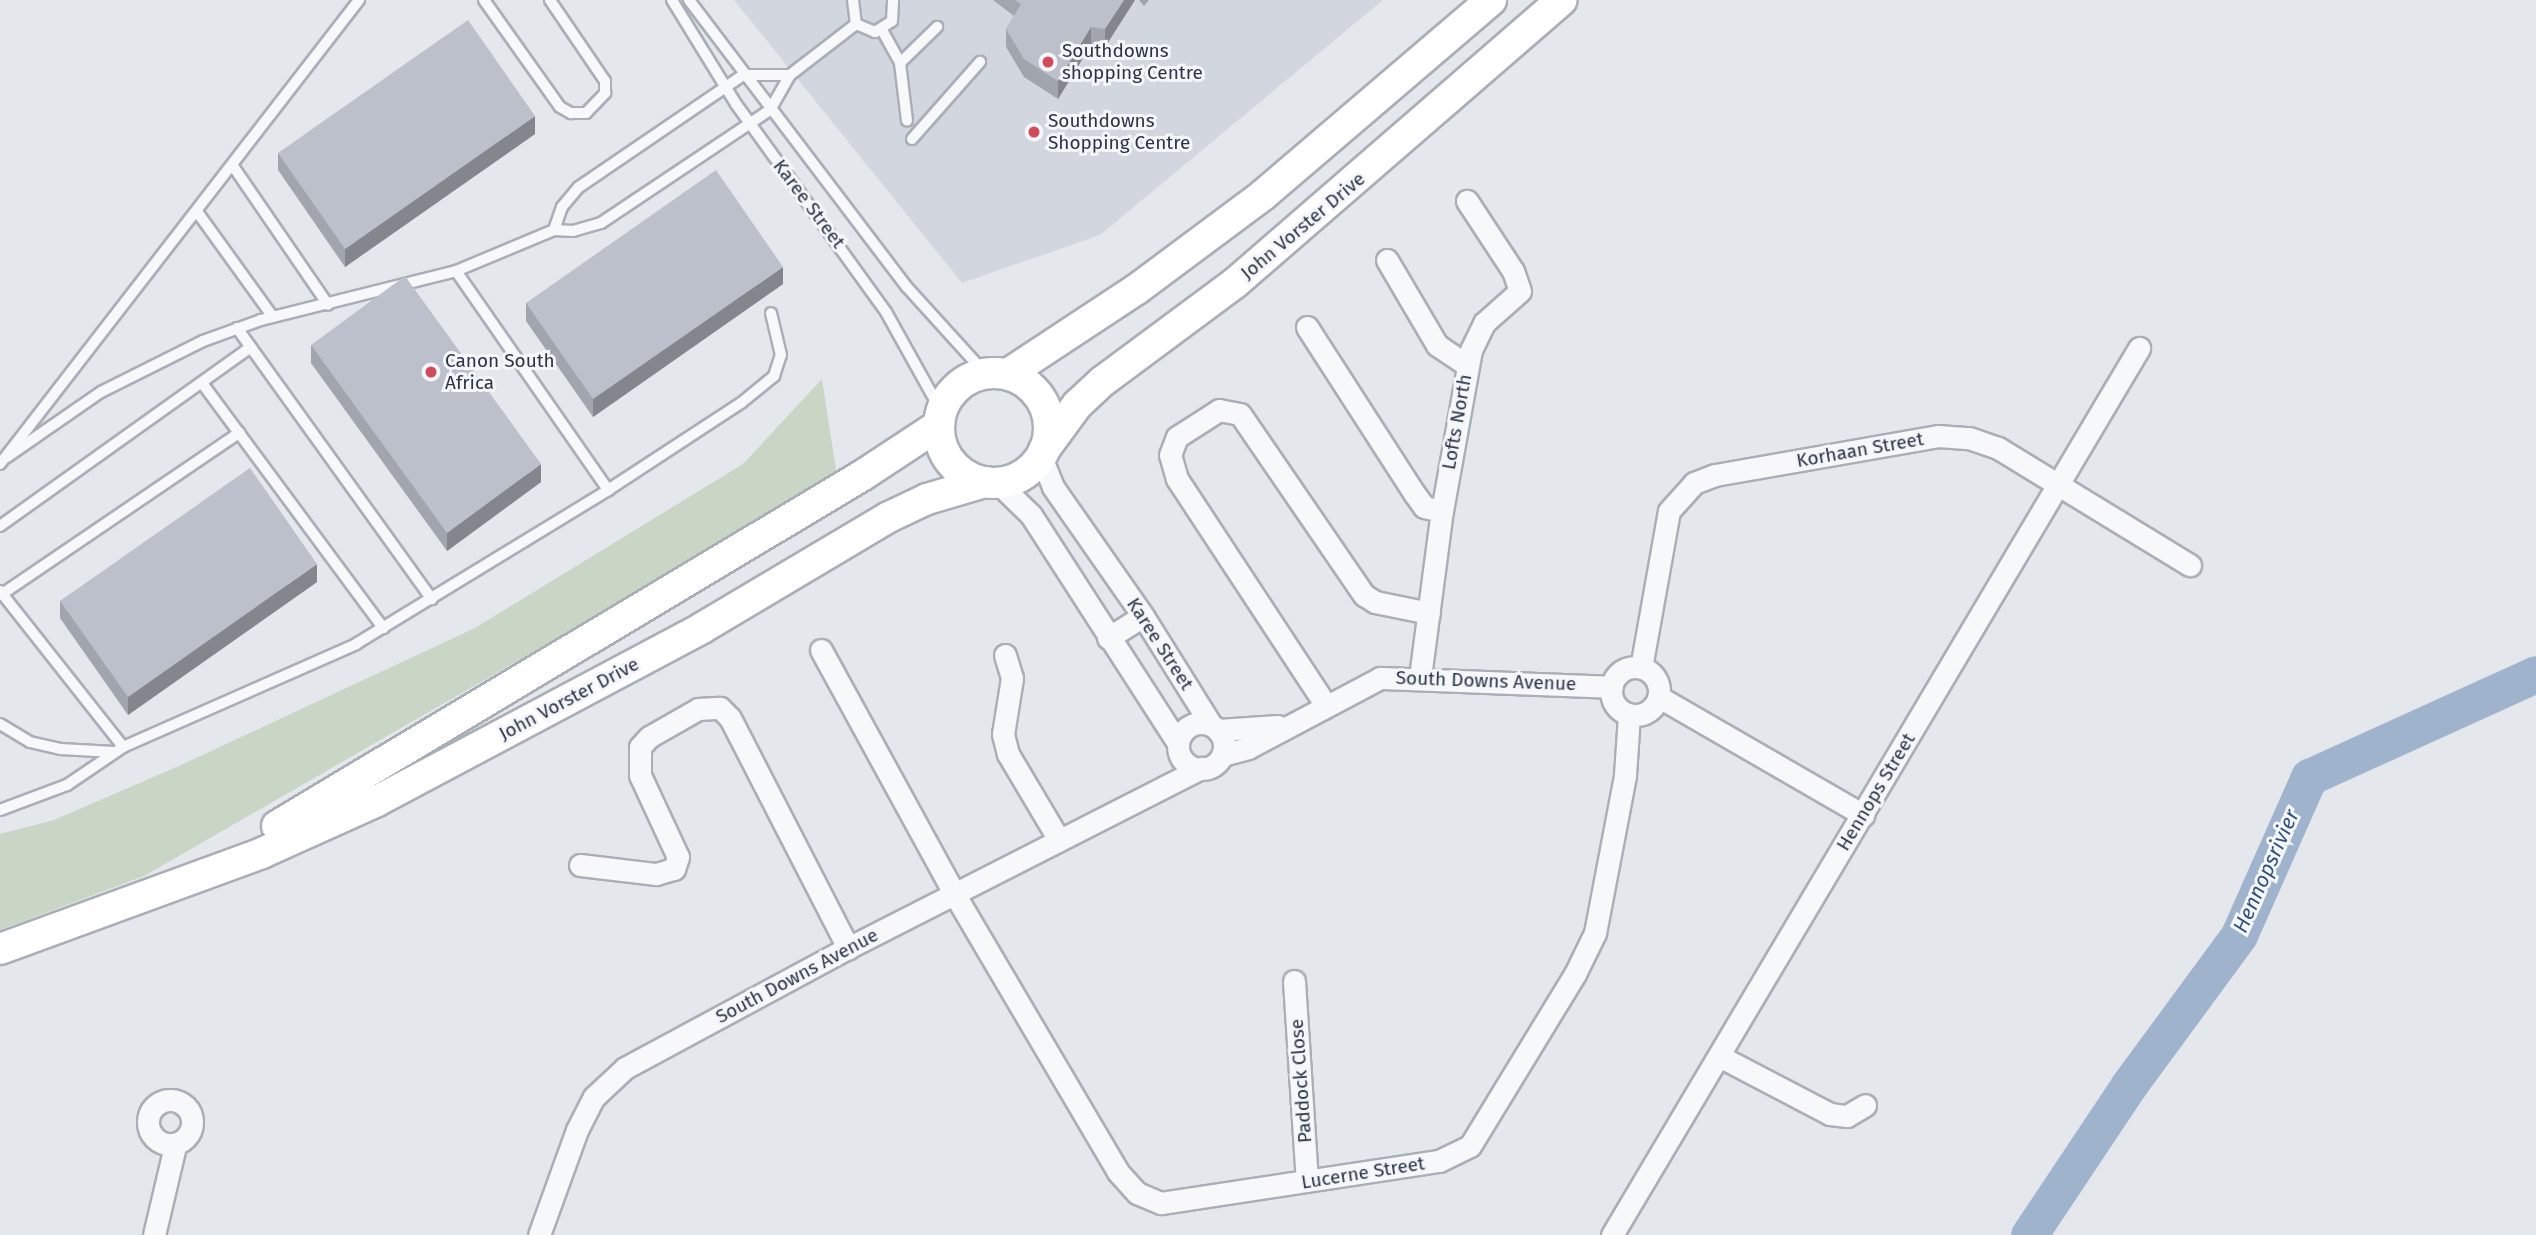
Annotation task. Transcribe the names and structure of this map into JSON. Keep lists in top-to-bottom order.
{
  "streets": {
    "street": [
      "Karee Street",
      "John Vorster Drive",
      "Lofts North",
      "Korhaan Street",
      "South Downs Avenue",
      "Hennops Street",
      "Paddock Close",
      "Lucerne Street"
    ]
  },
  "crossings": [
    ["Karee Street", "John Vorster Drive"],
    ["Karee Street", "South Downs Avenue"],
    ["Lofts North", "South Downs Avenue"],
    ["Korhaan Street", "South Downs Avenue"],
    ["Korhaan Street", "Hennops Street"],
    ["Korhaan Street", "Lucerne Street"],
    ["South Downs Avenue", "Lucerne Street"],
    ["Paddock Close", "Lucerne Street"]
  ],
  "water": ["Hennopsrivier"],
  "places": ["Southdowns shopping Centre", "Southdowns Shopping Centre", "Canon South Africa"]
}
